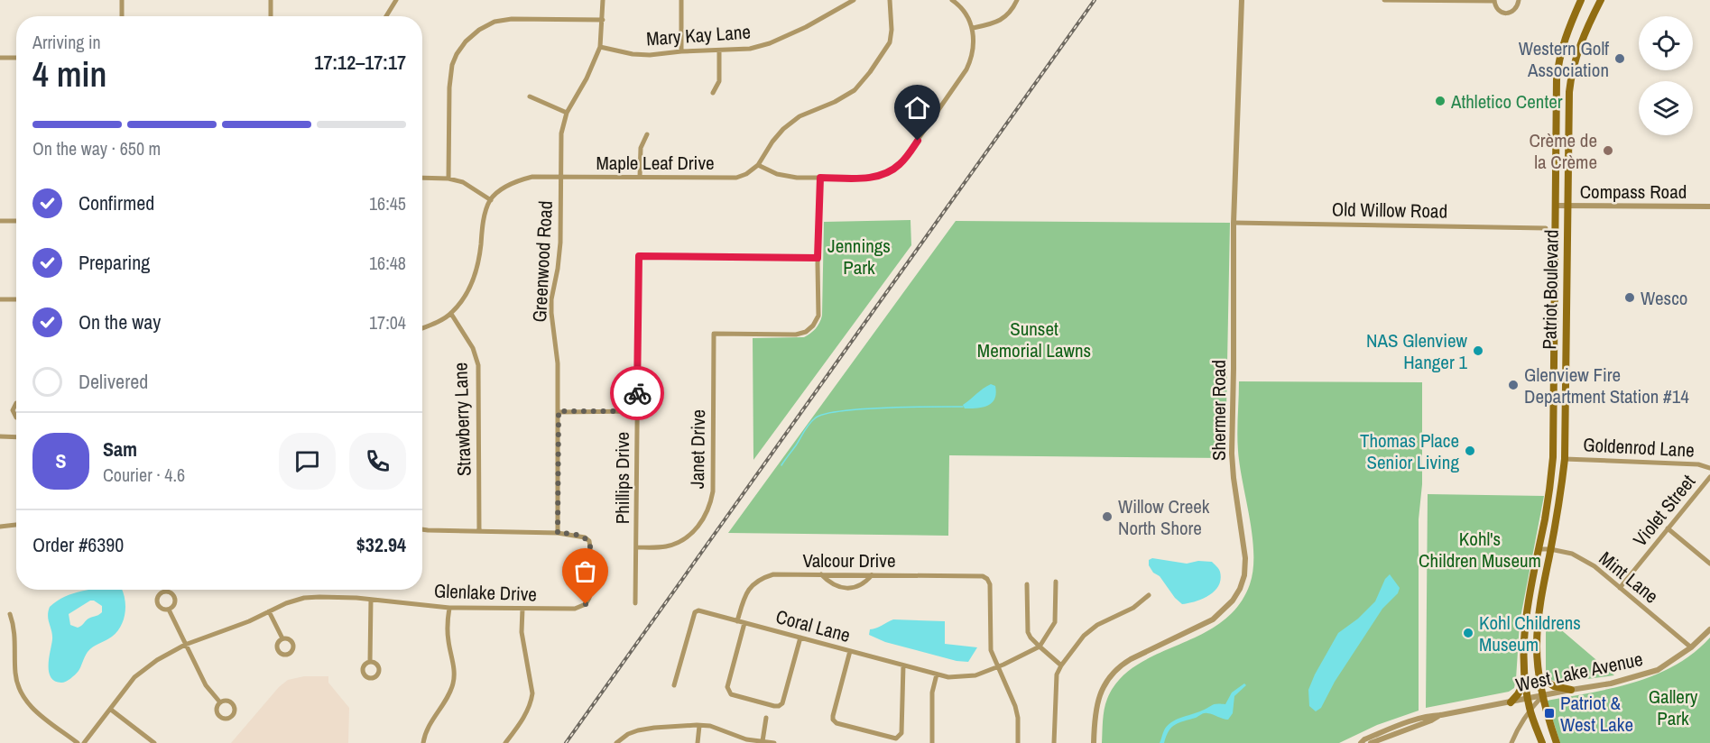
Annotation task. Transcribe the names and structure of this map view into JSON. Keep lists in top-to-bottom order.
{
  "streets": {
    "main road": ["Patriot Boulevard"],
    "street": [
      "Mary Kay Lane",
      "Maple Leaf Drive",
      "Compass Road",
      "Old Willow Road",
      "Greenwood Road",
      "Shermer Road",
      "Strawberry Lane",
      "Goldenrod Lane",
      "Janet Drive",
      "Phillips Drive",
      "Violet Street",
      "Valcour Drive",
      "Mint Lane",
      "Glenlake Drive",
      "Coral Lane",
      "West Lake Avenue"
    ]
  },
  "crossings": [
    ["Mary Kay Lane", "Greenwood Road"],
    ["Maple Leaf Drive", "Greenwood Road"],
    ["Compass Road", "Patriot Boulevard"],
    ["Old Willow Road", "Shermer Road"],
    ["Greenwood Road", "Glenlake Drive"],
    ["Patriot Boulevard", "Goldenrod Lane"],
    ["Patriot Boulevard", "Mint Lane"],
    ["Patriot Boulevard", "West Lake Avenue"],
    ["Janet Drive", "Phillips Drive"],
    ["Violet Street", "Mint Lane"],
    ["Valcour Drive", "Coral Lane"],
    ["Mint Lane", "West Lake Avenue"]
  ],
  "parks": [
    "Jennings Park",
    "Sunset Memorial Lawns",
    "Kohl's Children Museum",
    "Gallery Park"
  ],
  "places": {
    "other": [
      "Western Golf Association",
      "Athletico Center",
      "Crème de la Crème",
      "Wesco",
      "NAS Glenview Hanger 1",
      "Glenview Fire Department Station #14",
      "Thomas Place Senior Living",
      "Willow Creek North Shore",
      "Kohl Childrens Museum"
    ],
    "transit": ["Patriot & West Lake"]
  },
  "page": {
    "heading": ["4 min", "Arriving in", "17:12–17:17"],
    "panel": [
      "Sam",
      "Courier · 4.6",
      "Order #6390",
      "$32.94"
    ],
    "bar": "On the way · 650 m",
    "list": [
      ["Confirmed", "16:45"],
      ["Preparing", "16:48"],
      ["On the way", "17:04"],
      "Delivered"
    ],
    "round": "S"
  }
}
